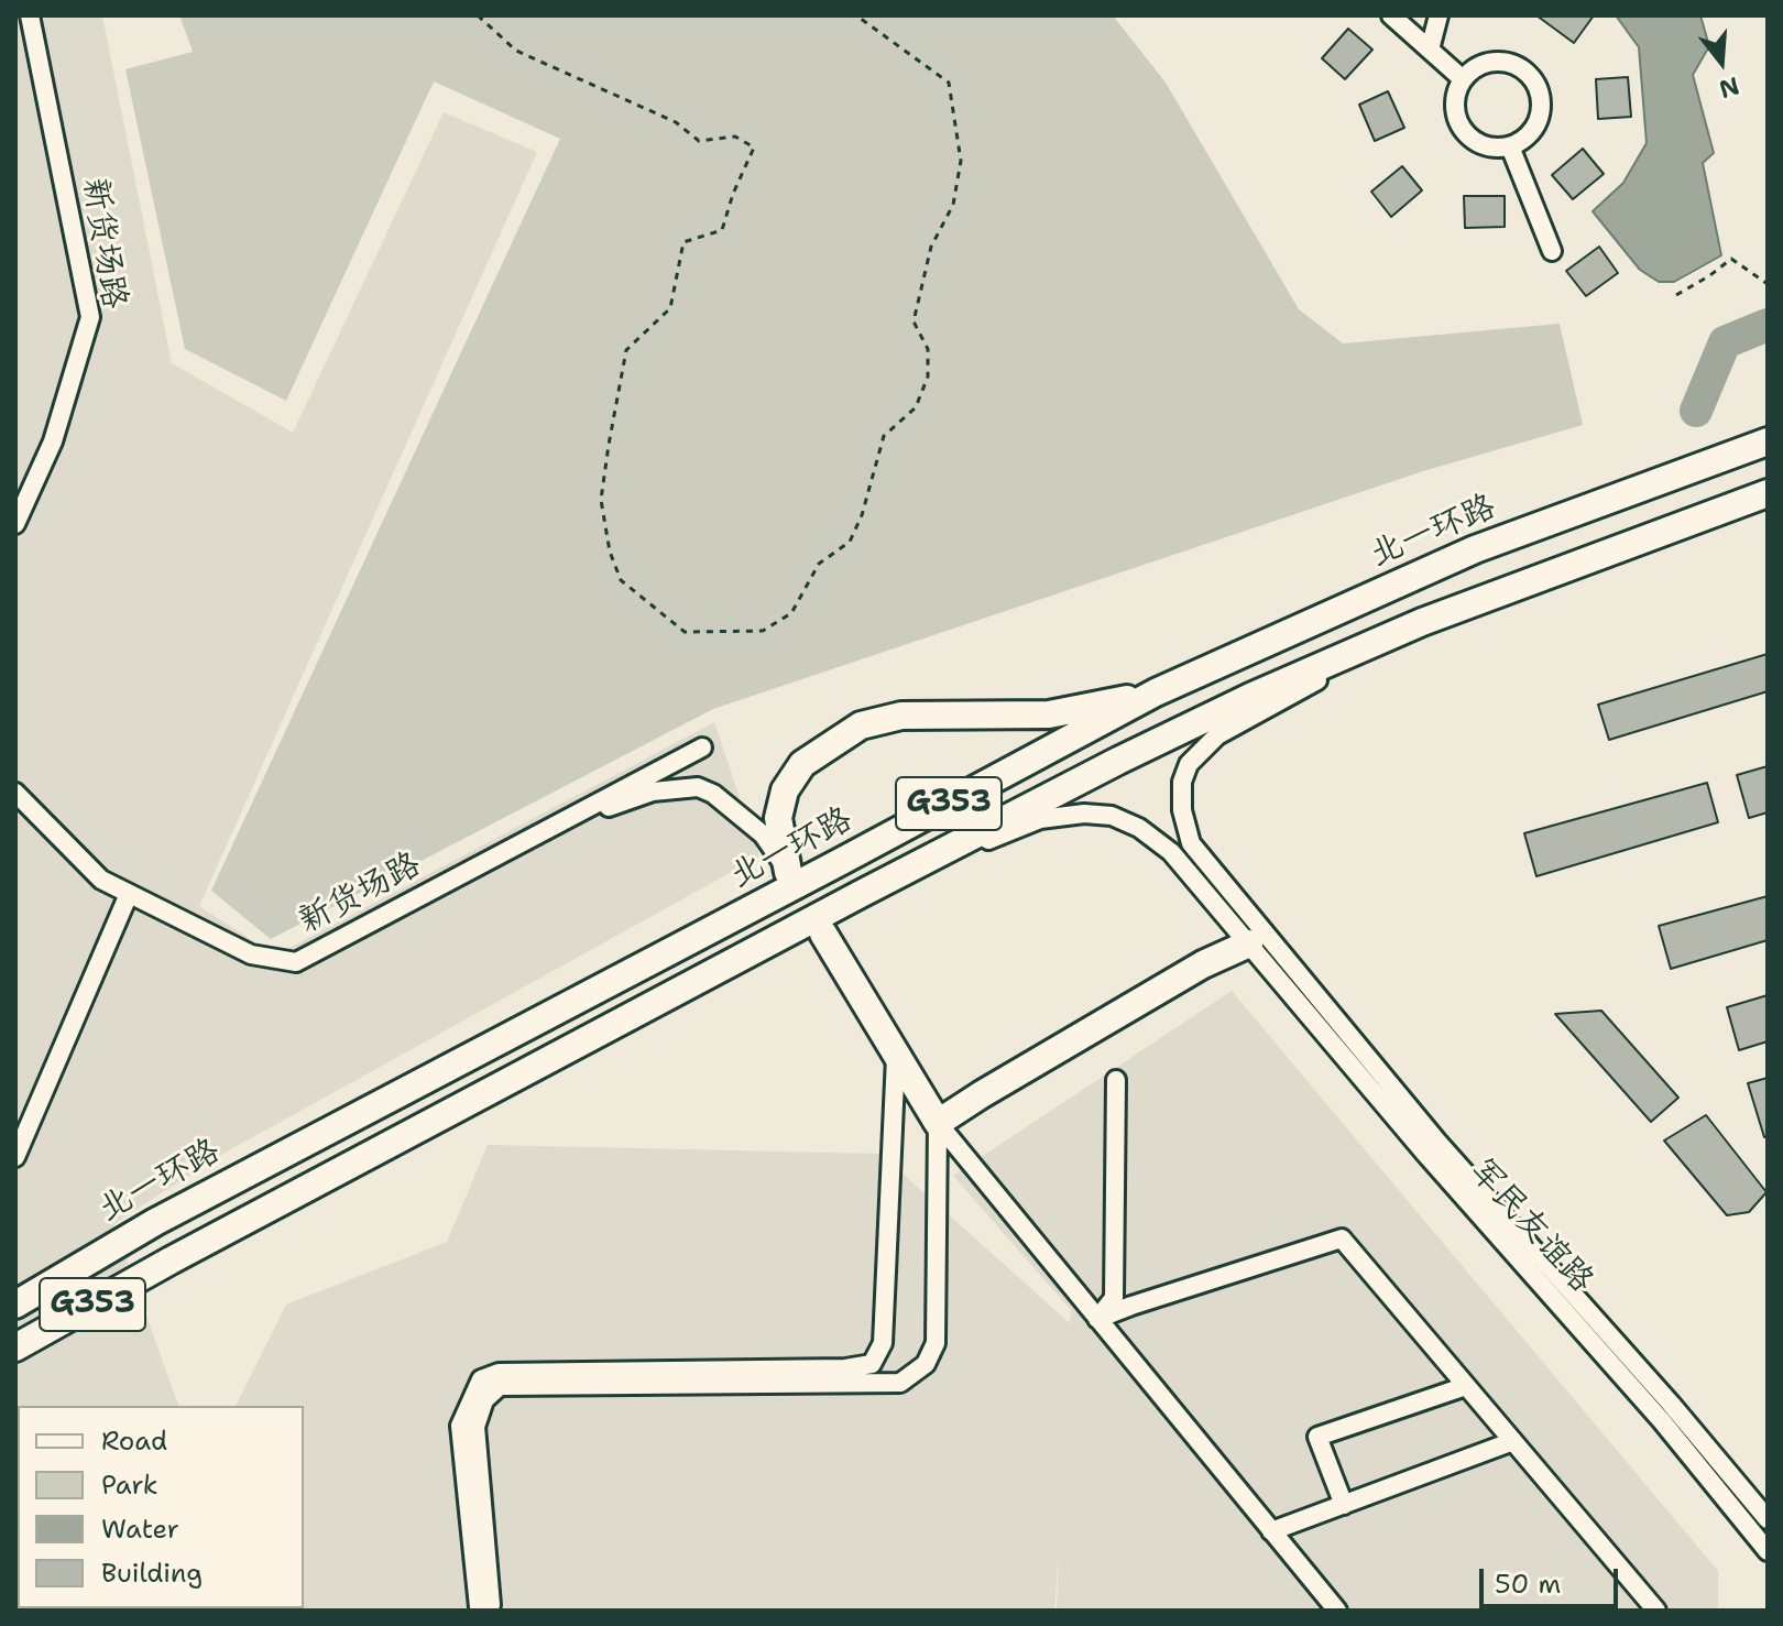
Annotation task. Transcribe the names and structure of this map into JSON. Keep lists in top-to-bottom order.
{
  "streets": {
    "highway": ["北一环路", "G353"],
    "street": ["新货场路", "军民友谊路"]
  },
  "legend": [
    "Road",
    "Park",
    "Water",
    "Building"
  ],
  "scale_bar": "50 m",
  "north": "bottom"
}
